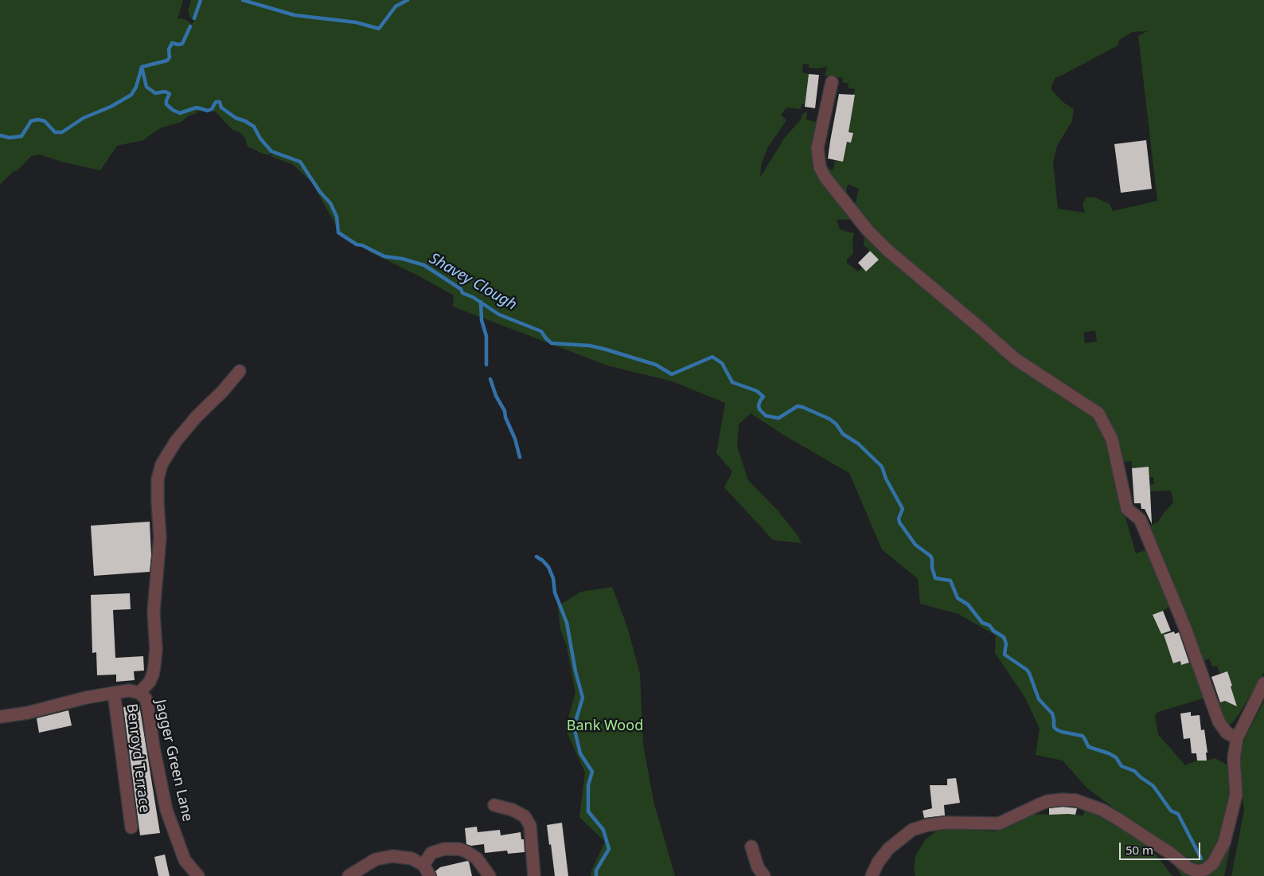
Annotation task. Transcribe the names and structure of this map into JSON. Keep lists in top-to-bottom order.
{
  "streets": {
    "street": ["Benroyd Terrace", "Jagger Green Lane"]
  },
  "crossings": [
    ["Benroyd Terrace", "Jagger Green Lane"]
  ],
  "water": ["Shavey Clough"],
  "parks": ["Bank Wood"],
  "scale_bar": "50 m"
}
